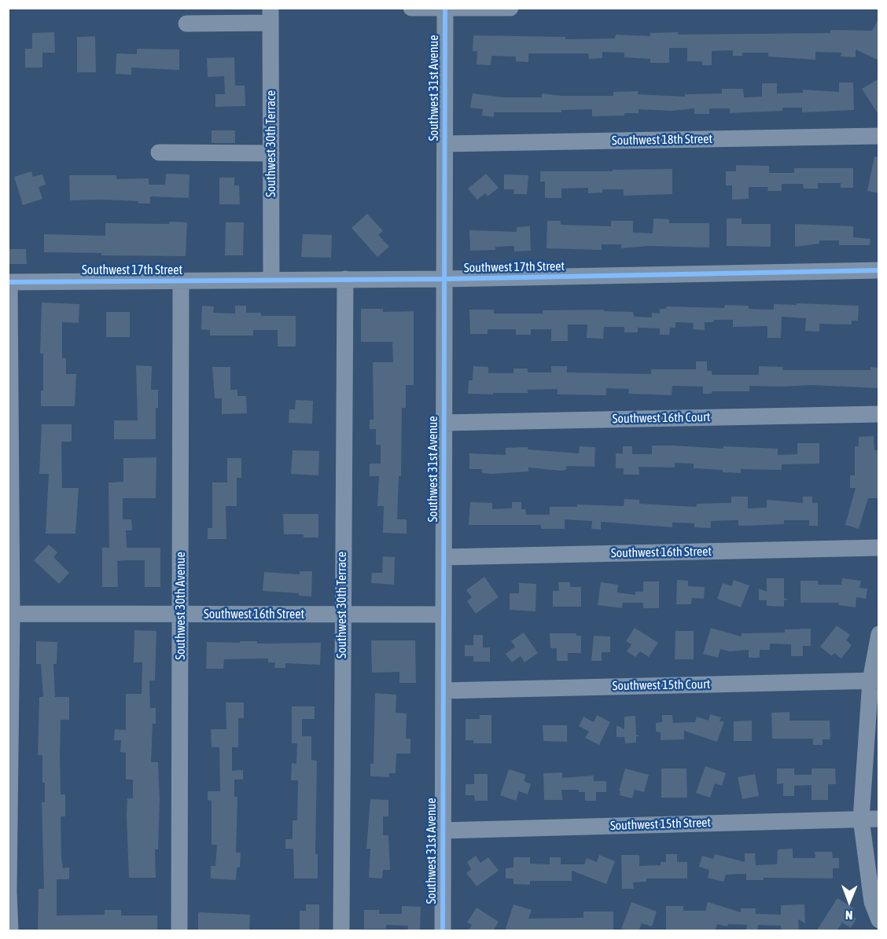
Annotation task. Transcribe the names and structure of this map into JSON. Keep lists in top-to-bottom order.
{
  "streets": {
    "street": [
      "Southwest 31st Avenue",
      "Southwest 18th Street",
      "Southwest 30th Terrace",
      "Southwest 17th Street",
      "Southwest 16th Court",
      "Southwest 16th Street",
      "Southwest 30th Avenue",
      "Southwest 15th Court",
      "Southwest 15th Street"
    ]
  },
  "crossings": [
    ["Southwest 31st Avenue", "Southwest 18th Street"],
    ["Southwest 31st Avenue", "Southwest 17th Street"],
    ["Southwest 31st Avenue", "Southwest 16th Court"],
    ["Southwest 31st Avenue", "Southwest 16th Street"],
    ["Southwest 31st Avenue", "Southwest 15th Court"],
    ["Southwest 31st Avenue", "Southwest 15th Street"],
    ["Southwest 30th Terrace", "Southwest 17th Street"],
    ["Southwest 30th Terrace", "Southwest 16th Street"],
    ["Southwest 17th Street", "Southwest 30th Avenue"],
    ["Southwest 16th Street", "Southwest 30th Avenue"]
  ],
  "north": "bottom"
}
